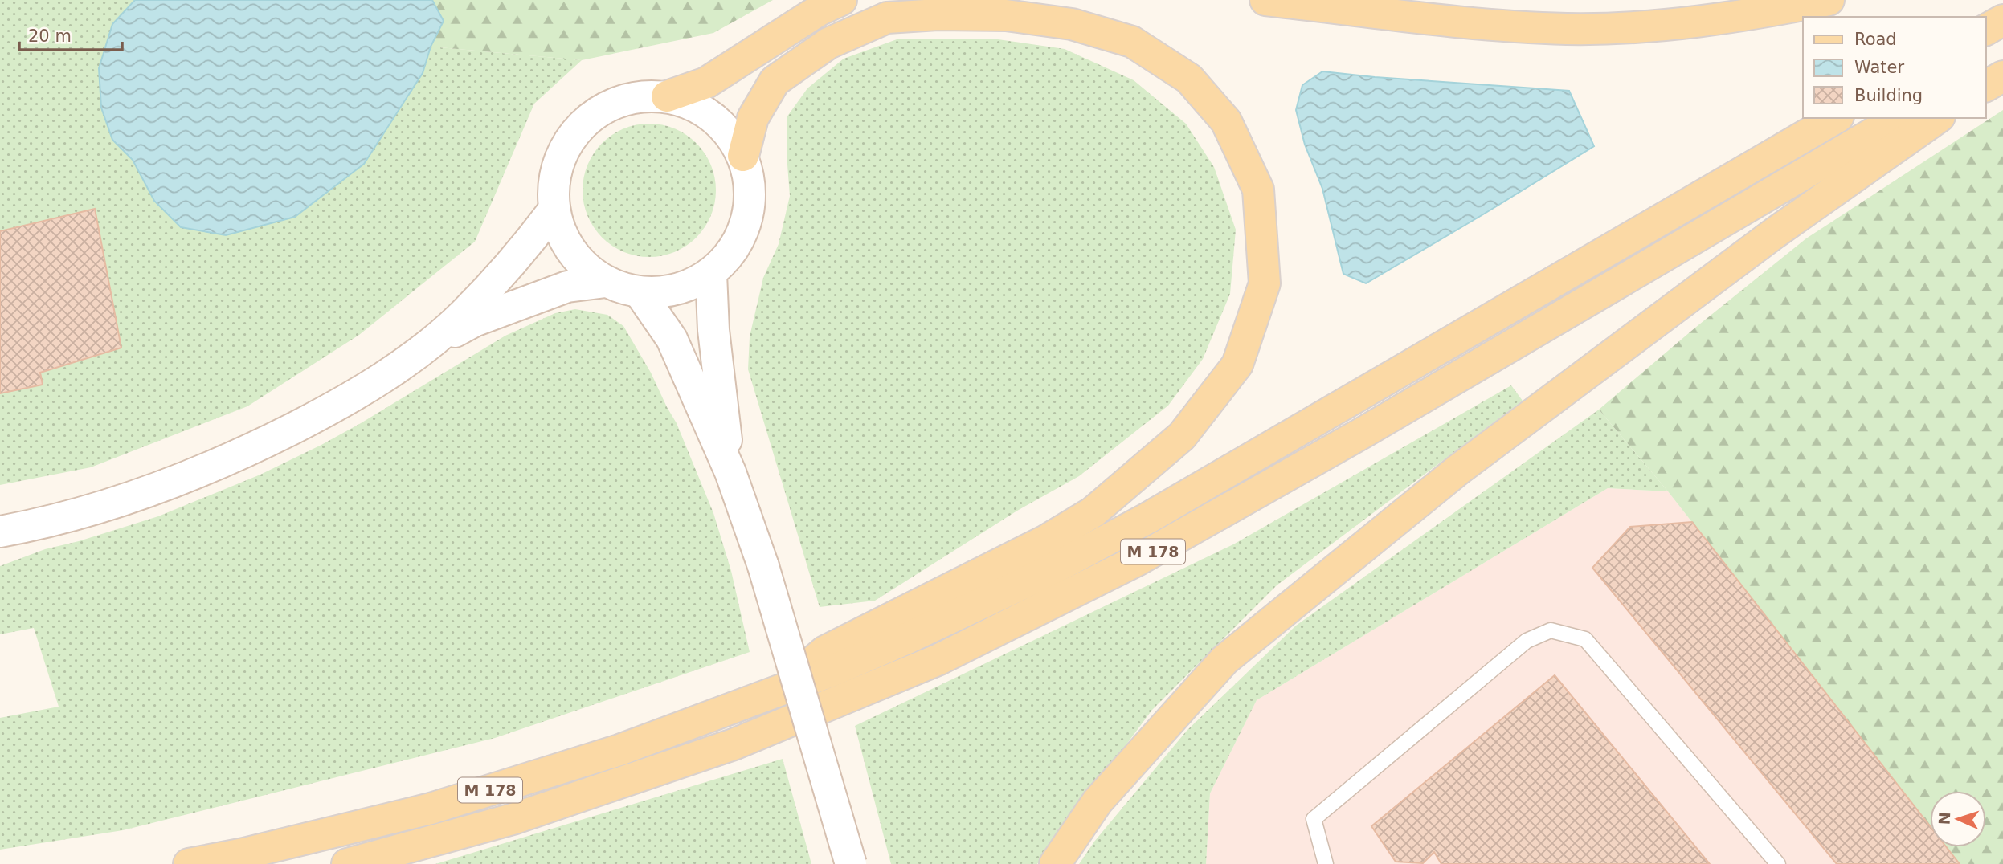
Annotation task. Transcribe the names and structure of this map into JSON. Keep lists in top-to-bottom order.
{
  "streets": {
    "main road": ["M 178"]
  },
  "legend": ["Road", "Water", "Building"],
  "scale_bar": "20 m",
  "north": "left"
}
